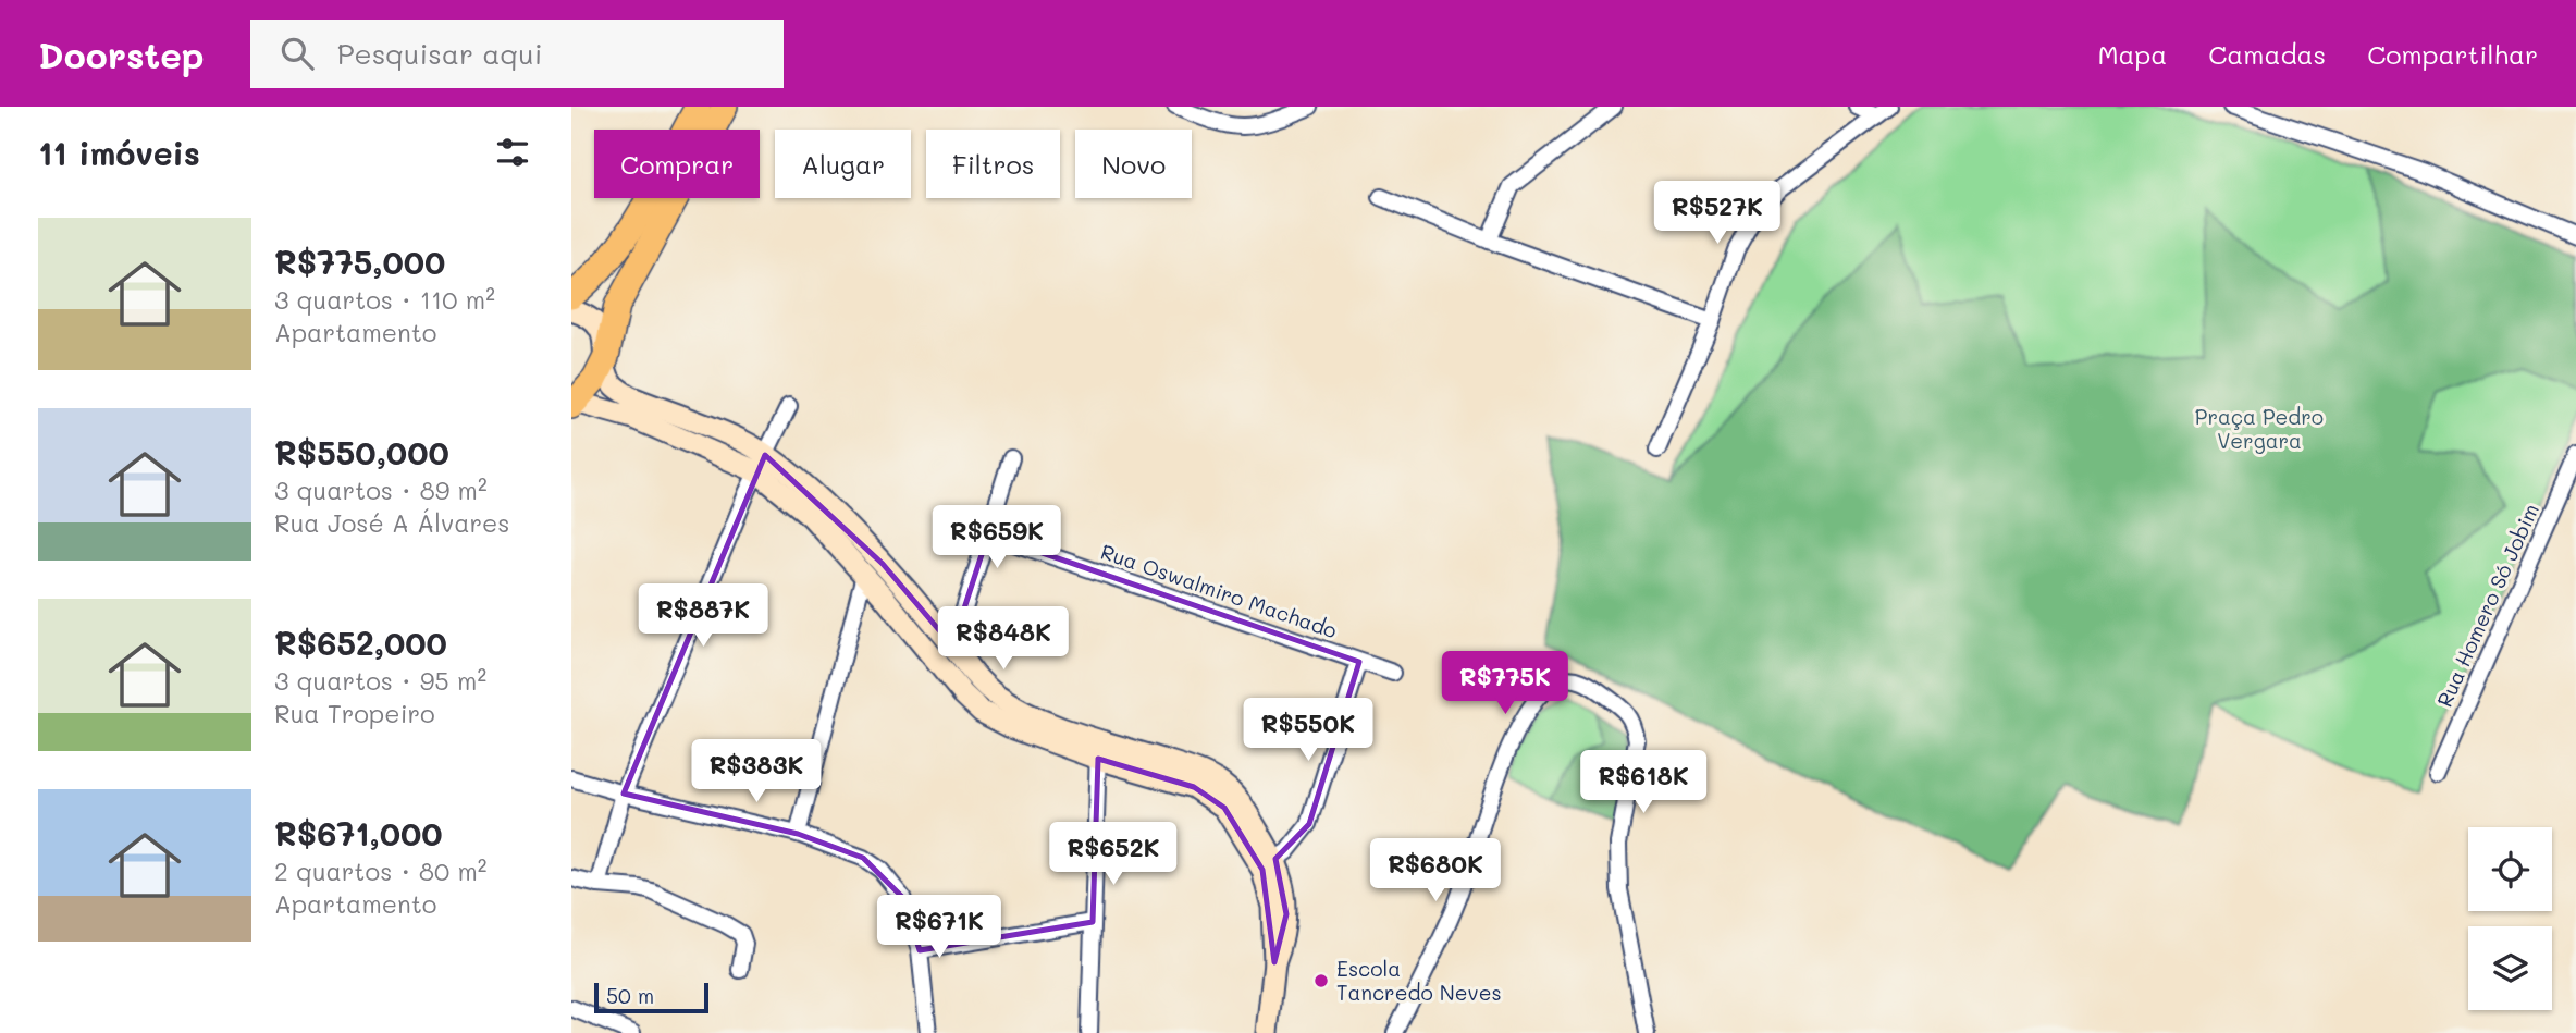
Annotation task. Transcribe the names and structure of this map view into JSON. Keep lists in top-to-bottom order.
{
  "streets": {
    "street": ["Rua Oswalmiro Machado", "Rua Homero Só Jobim"]
  },
  "parks": ["Praça Pedro Vergara"],
  "places": ["Escola Tancredo Neves"],
  "scale_bar": "50 m",
  "page": {
    "header": "Doorstep",
    "search": "Pesquisar aqui",
    "nav": ["Mapa", "Camadas", "Compartilhar"],
    "heading": "11 imóveis",
    "chip": [
      "Comprar",
      "Alugar",
      "Filtros",
      "Novo"
    ],
    "price": [
      "R$527K",
      "R$659K",
      "R$887K",
      "R$848K",
      "R$775K",
      "R$550K",
      "R$383K",
      "R$618K",
      "R$652K",
      "R$680K",
      "R$671K"
    ],
    "list": [
      {
        "name": "R$775,000",
        "note": "3 quartos · 110 m² · Apartamento"
      },
      {
        "name": "R$550,000",
        "note": "3 quartos · 89 m² · Rua José A Álvares"
      },
      {
        "name": "R$652,000",
        "note": "3 quartos · 95 m² · Rua Tropeiro"
      },
      {
        "name": "R$671,000",
        "note": "2 quartos · 80 m² · Apartamento"
      }
    ],
    "scale": "50 m"
  }
}
